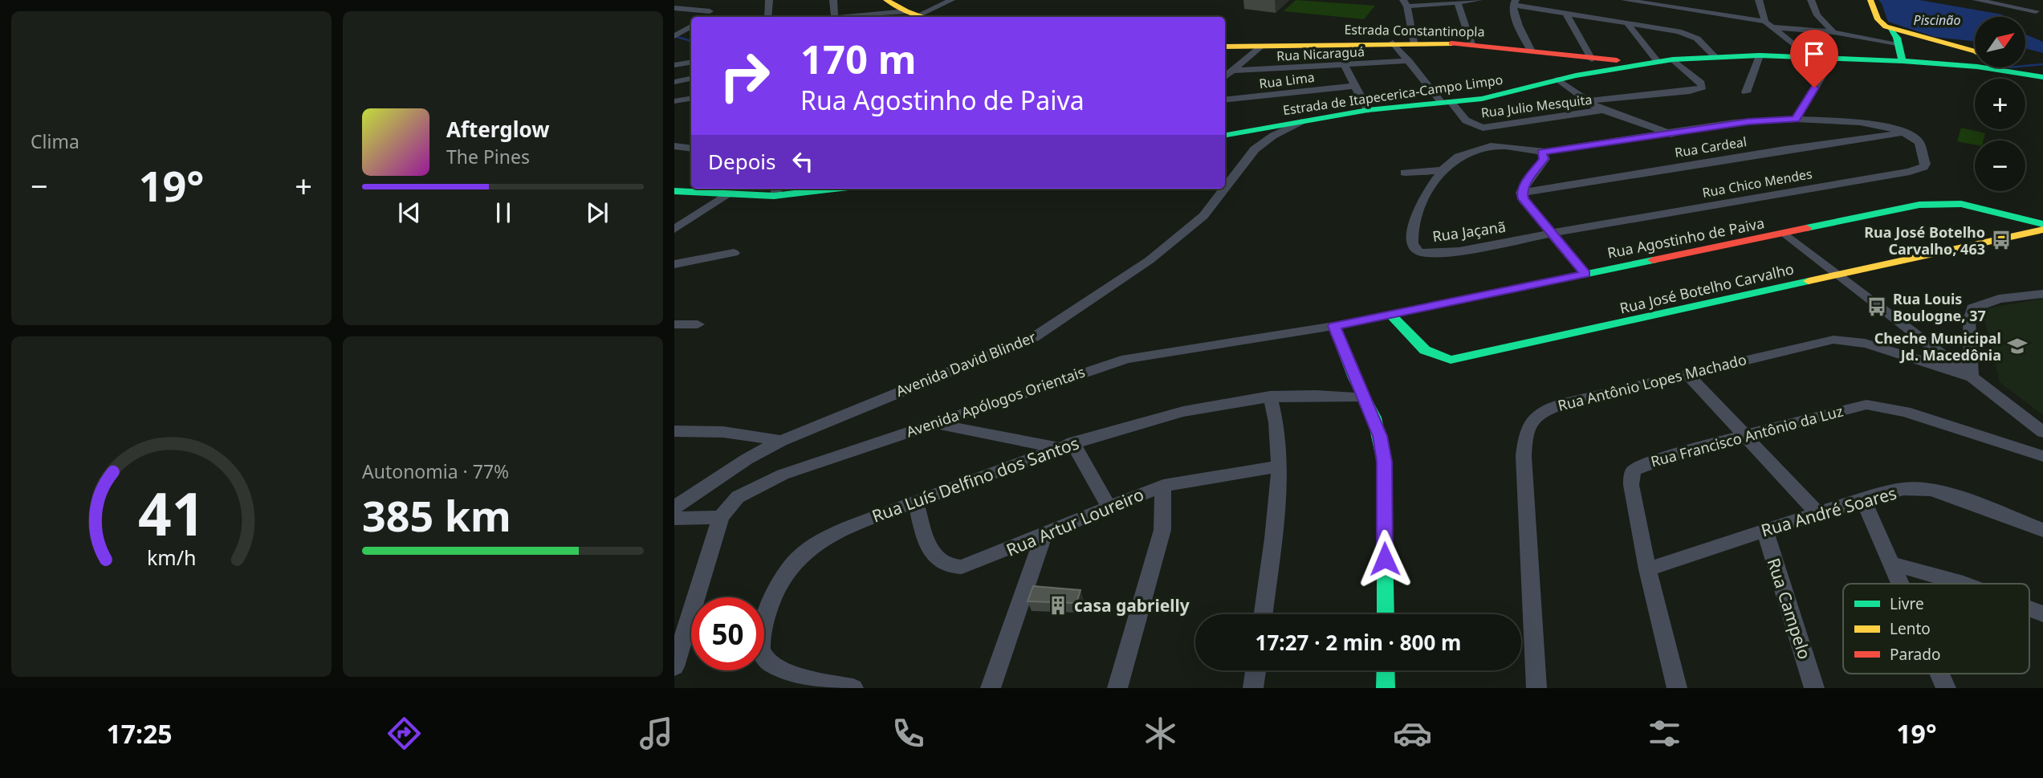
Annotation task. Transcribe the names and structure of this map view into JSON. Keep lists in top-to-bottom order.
{
  "streets": {
    "main road": [
      "Estrada Constantinopla",
      "Estrada de Itapecerica-Campo Limpo",
      "Rua Agostinho de Paiva",
      "Rua José Botelho Carvalho"
    ],
    "street": [
      "Rua Nicaraguá",
      "Rua Lima",
      "Rua Julio Mesquita",
      "Rua Cardeal",
      "Rua Chico Mendes",
      "Rua Jaçanã",
      "Avenida David Blinder",
      "Rua Antônio Lopes Machado",
      "Avenida Apólogos Orientais",
      "Rua Francisco Antônio da Luz",
      "Rua Luís Delfino dos Santos",
      "Rua André Soares",
      "Rua Artur Loureiro",
      "Rua Campelo"
    ]
  },
  "crossings": [
    ["Estrada Constantinopla", "Rua Lima"],
    ["Estrada Constantinopla", "Estrada de Itapecerica-Campo Limpo"],
    ["Estrada Constantinopla", "Rua Julio Mesquita"],
    ["Rua Nicaraguá", "Rua Lima"],
    ["Rua Nicaraguá", "Rua Julio Mesquita"],
    ["Estrada de Itapecerica-Campo Limpo", "Rua Julio Mesquita"],
    ["Estrada de Itapecerica-Campo Limpo", "Avenida David Blinder"],
    ["Rua Cardeal", "Rua Chico Mendes"],
    ["Rua Cardeal", "Rua Jaçanã"],
    ["Rua Chico Mendes", "Rua Jaçanã"],
    ["Rua Agostinho de Paiva", "Rua José Botelho Carvalho"],
    ["Rua Agostinho de Paiva", "Avenida Apólogos Orientais"],
    ["Rua Francisco Antônio da Luz", "Rua André Soares"],
    ["Rua Luís Delfino dos Santos", "Rua Artur Loureiro"],
    ["Rua André Soares", "Rua Campelo"]
  ],
  "water": ["Piscinão"],
  "places": {
    "bus stop": ["Rua José Botelho Carvalho, 463", "Rua Louis Boulogne, 37"],
    "school or university": ["Cheche Municipal Jd. Macedônia"],
    "building": ["casa gabrielly"]
  },
  "legend": ["Livre", "Lento", "Parado"],
  "north": "top right",
  "page": {
    "tile": [
      "Clima",
      ["Autonomia · 77%", "385 km"]
    ],
    "map_buttons": ["+", "−"],
    "turn": ["170 m", "Rua Agostinho de Paiva"],
    "song": ["Afterglow", "The Pines"],
    "then": "Depois",
    "heat": ["−", "19°", "+"],
    "limit": "50",
    "trip": "17:27 · 2 min · 800 m",
    "tabs": ["17:25", "19°"],
    "gauge": ["41", "km/h"]
  }
}
